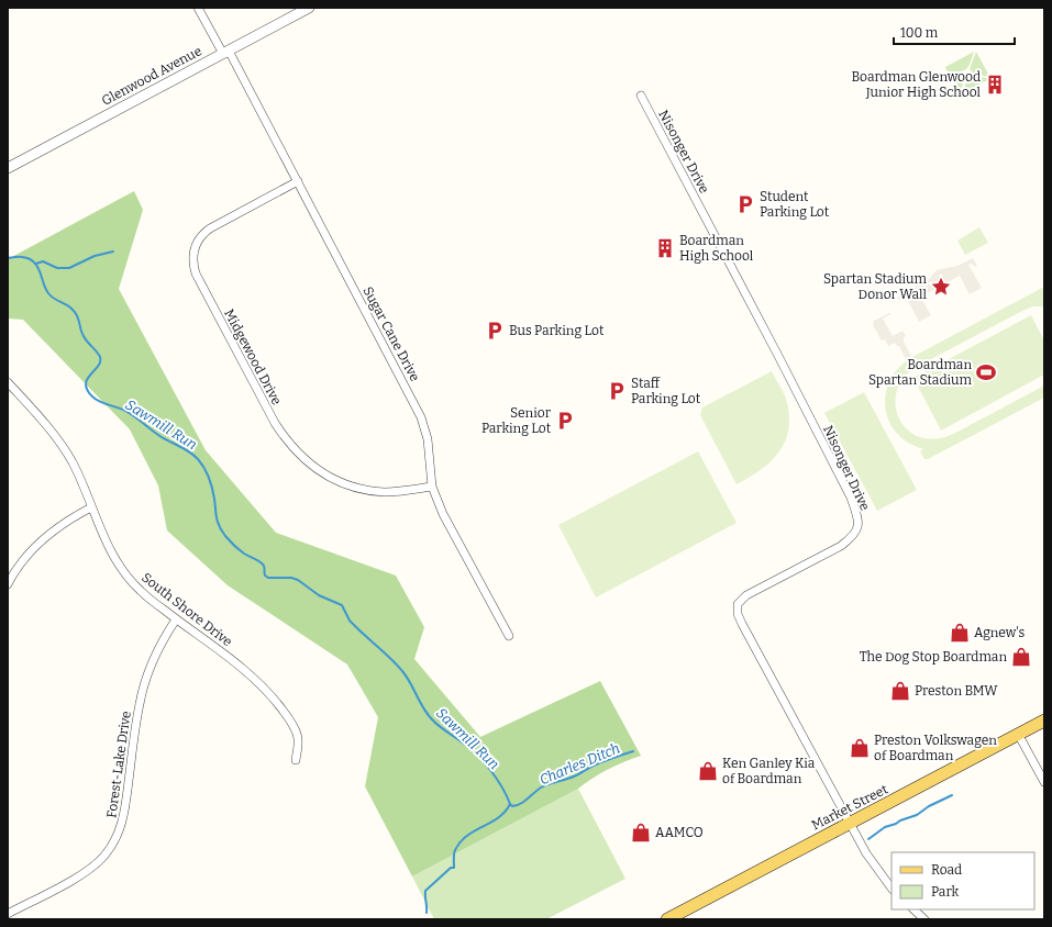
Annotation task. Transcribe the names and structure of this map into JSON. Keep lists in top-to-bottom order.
{
  "streets": {
    "main road": ["Market Street"],
    "street": [
      "Glenwood Avenue",
      "Nisonger Drive",
      "Sugar Cane Drive",
      "Midgewood Drive",
      "South Shore Drive",
      "Forest-Lake Drive"
    ]
  },
  "crossings": [
    ["Glenwood Avenue", "Sugar Cane Drive"],
    ["Nisonger Drive", "Market Street"],
    ["Sugar Cane Drive", "Midgewood Drive"],
    ["South Shore Drive", "Forest-Lake Drive"]
  ],
  "water": ["Sawmill Run", "Charles Ditch"],
  "places": {
    "building": ["Boardman Glenwood Junior High School", "Boardman High School"],
    "parking": [
      "Student Parking Lot",
      "Bus Parking Lot",
      "Staff Parking Lot",
      "Senior Parking Lot"
    ],
    "place": ["Spartan Stadium Donor Wall"],
    "sports": ["Boardman Spartan Stadium"],
    "shop": [
      "Agnew's",
      "The Dog Stop Boardman",
      "Preston BMW",
      "Preston Volkswagen of Boardman",
      "Ken Ganley Kia of Boardman",
      "AAMCO"
    ]
  },
  "legend": ["Road", "Park"],
  "scale_bar": "100 m"
}
